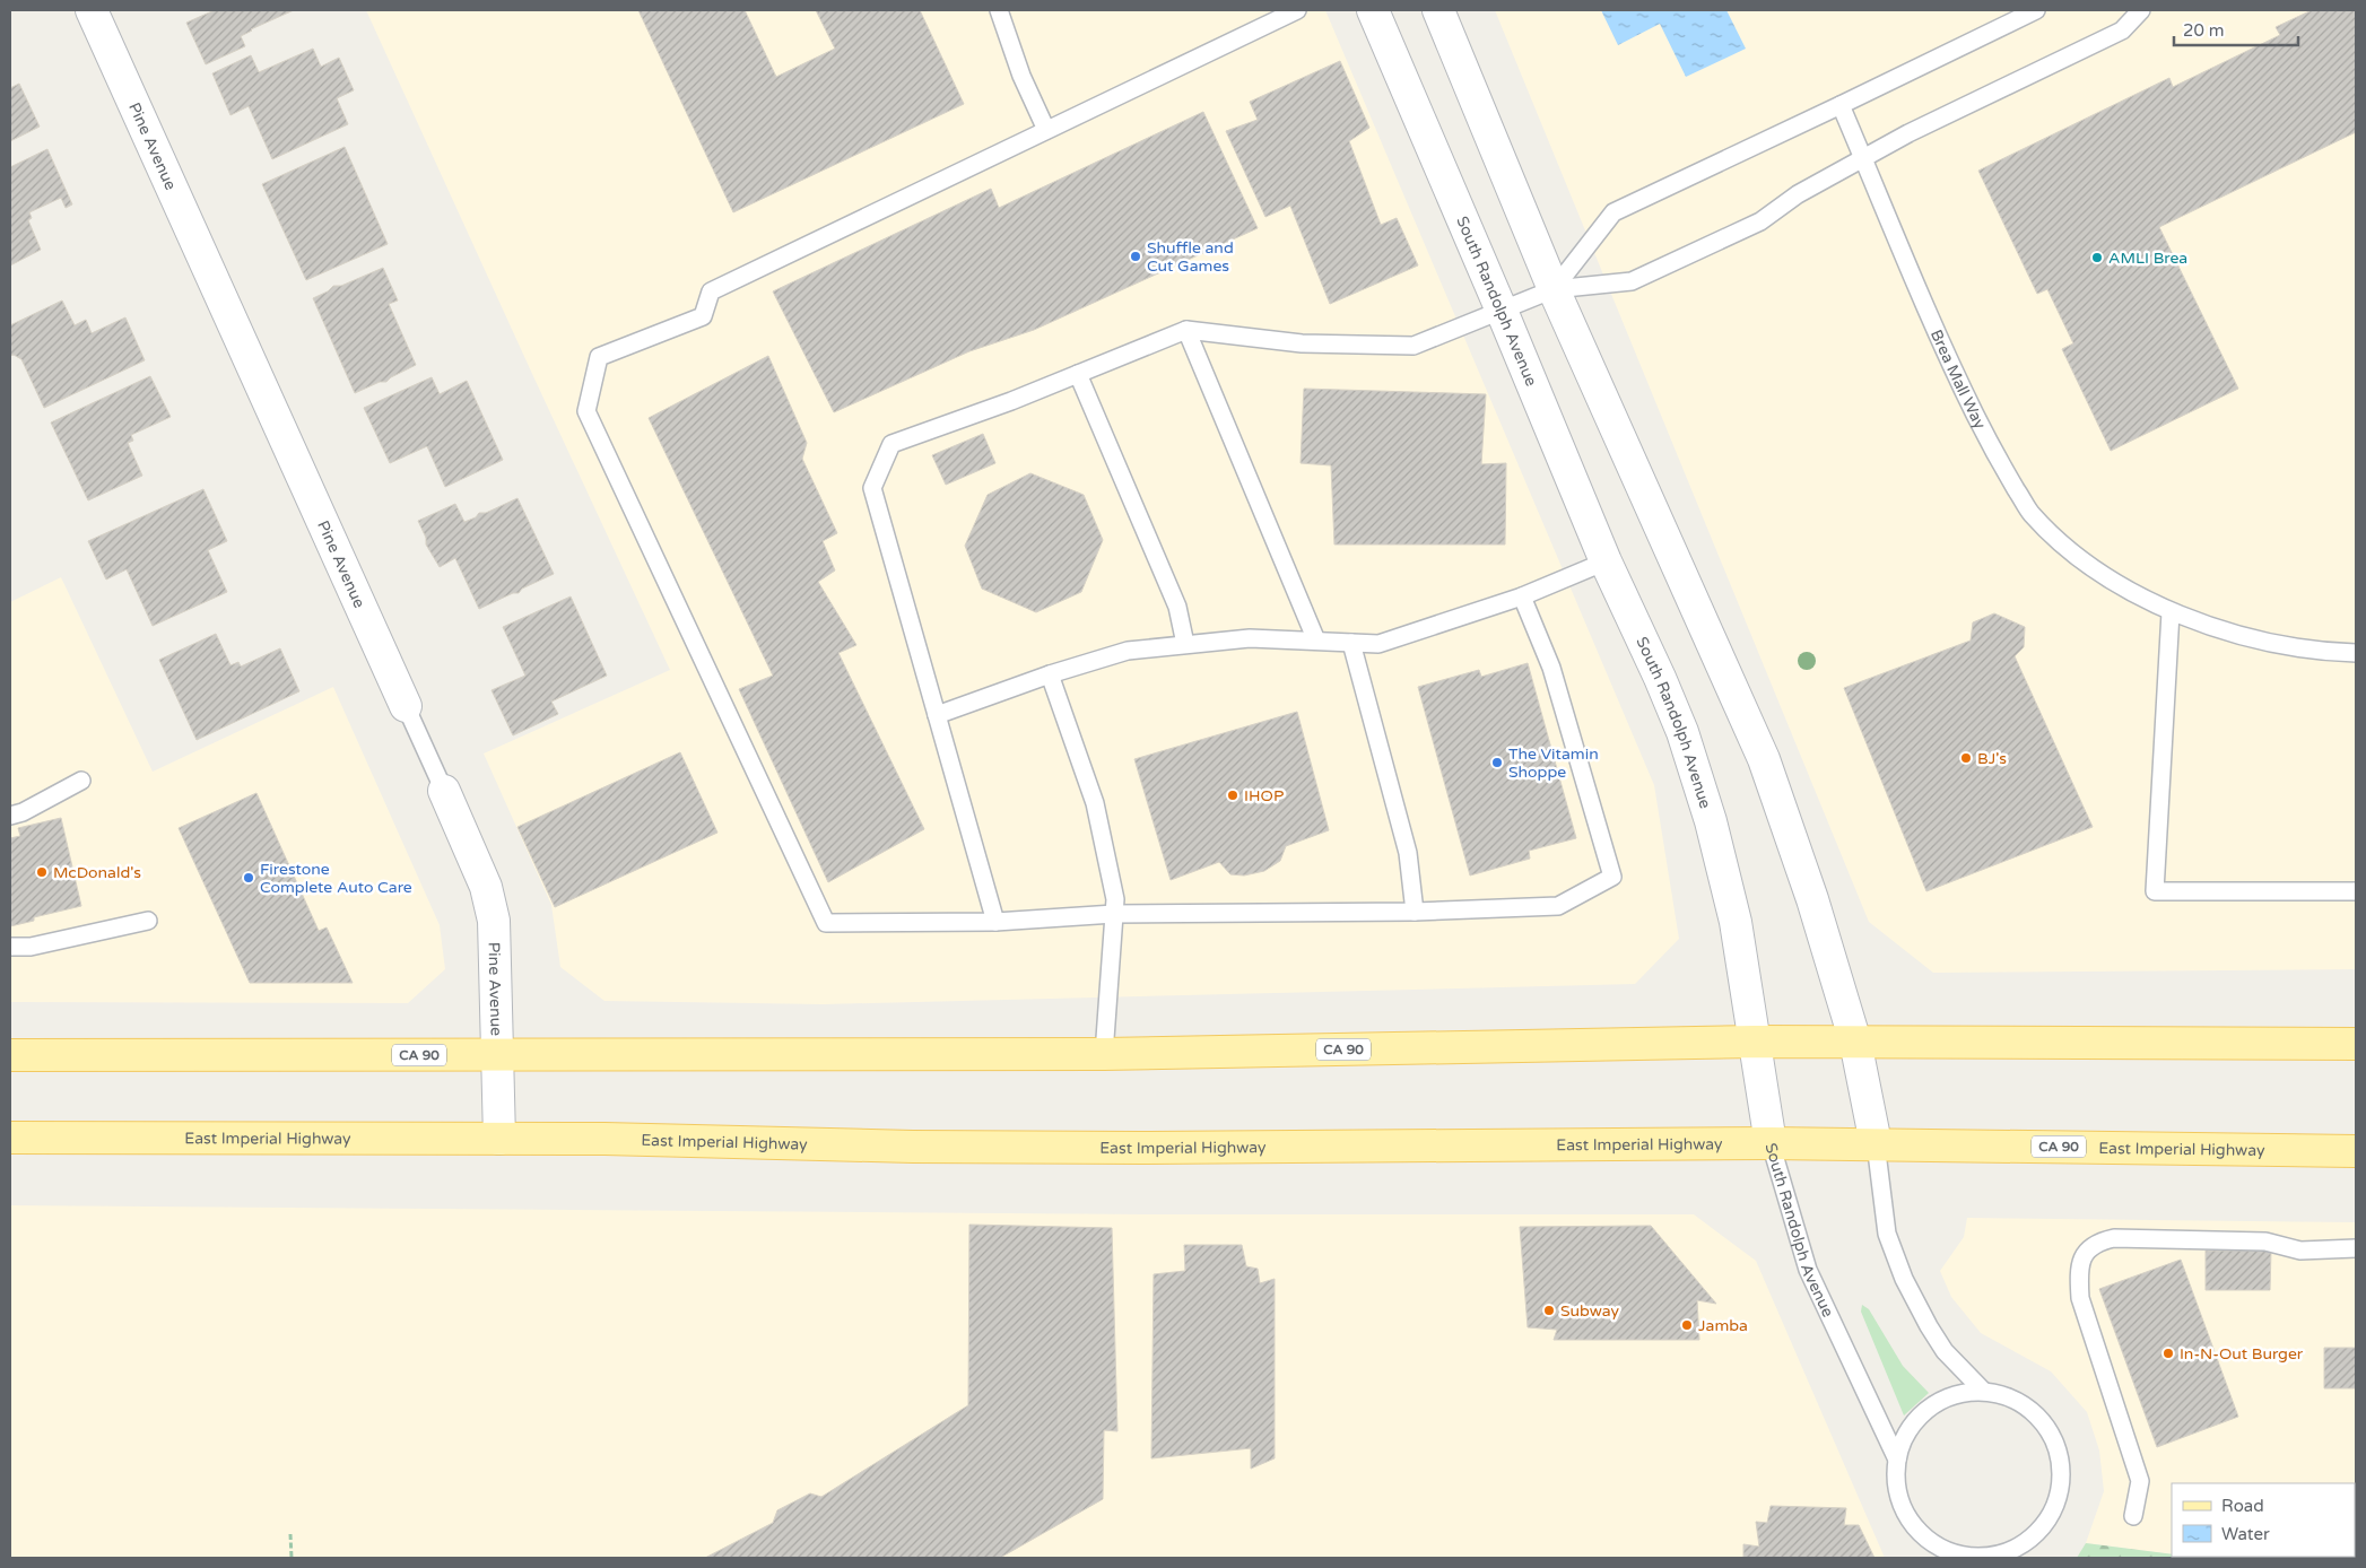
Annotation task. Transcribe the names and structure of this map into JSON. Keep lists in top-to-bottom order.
{
  "streets": {
    "main road": ["CA 90", "East Imperial Highway"],
    "street": ["Pine Avenue", "South Randolph Avenue"],
    "lane": ["Brea Mall Way"]
  },
  "crossings": [
    ["Pine Avenue", "CA 90"],
    ["Pine Avenue", "East Imperial Highway"],
    ["South Randolph Avenue", "CA 90"],
    ["South Randolph Avenue", "East Imperial Highway"]
  ],
  "places": [
    "Shuffle and Cut Games",
    "AMLI Brea",
    "BJ's",
    "The Vitamin Shoppe",
    "IHOP",
    "McDonald's",
    "Firestone Complete Auto Care",
    "Subway",
    "Jamba",
    "In-N-Out Burger"
  ],
  "legend": ["Road", "Water"],
  "scale_bar": "20 m"
}
